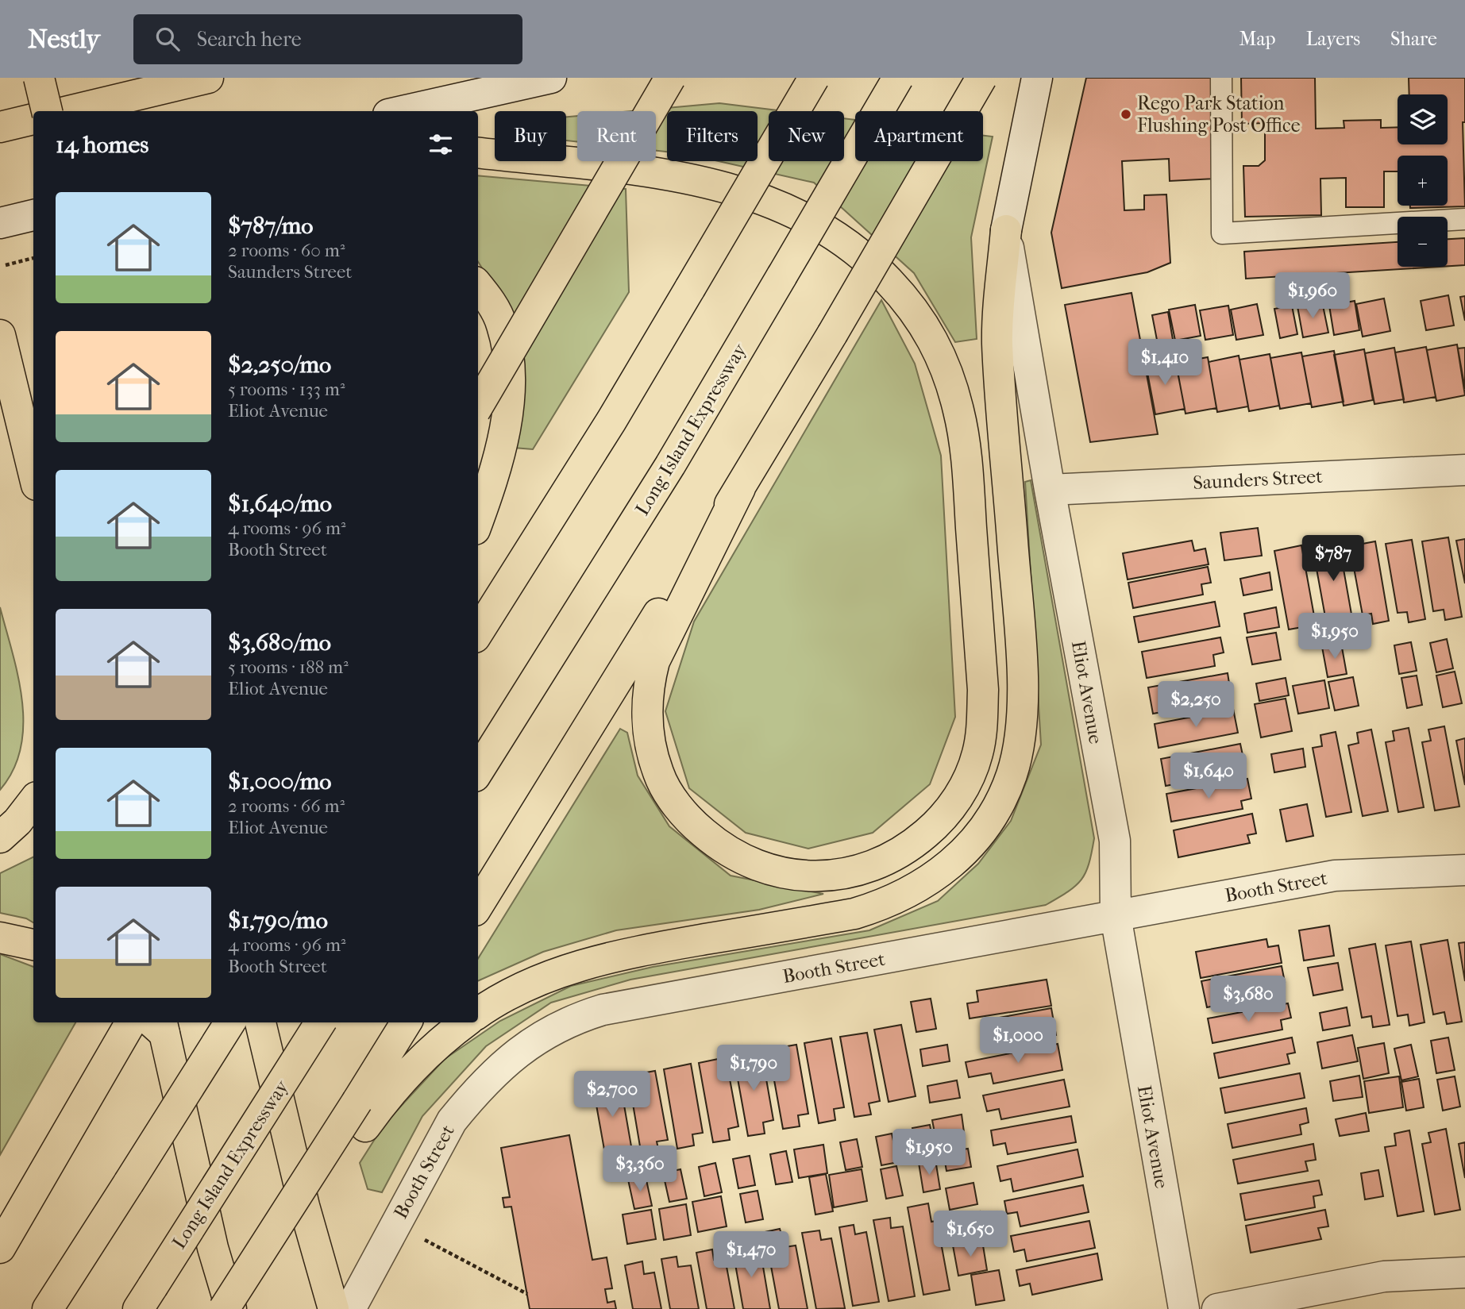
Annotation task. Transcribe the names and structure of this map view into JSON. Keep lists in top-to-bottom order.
{
  "streets": {
    "main road": ["Long Island Expressway"],
    "street": ["Saunders Street", "Eliot Avenue", "Booth Street"]
  },
  "crossings": [
    ["Saunders Street", "Eliot Avenue"],
    ["Eliot Avenue", "Booth Street"]
  ],
  "places": ["Rego Park Station Flushing Post Office"],
  "page": {
    "header": "Nestly",
    "search": "Search here",
    "nav": ["Map", "Layers", "Share"],
    "map_buttons": ["+", "−"],
    "chip": [
      "Buy",
      "Rent",
      "Filters",
      "New",
      "Apartment"
    ],
    "heading": "14 homes",
    "list": [
      {
        "name": "$787/mo",
        "note": "2 rooms · 60 m² · Saunders Street"
      },
      {
        "name": "$2,250/mo",
        "note": "5 rooms · 133 m² · Eliot Avenue"
      },
      {
        "name": "$1,640/mo",
        "note": "4 rooms · 96 m² · Booth Street"
      },
      {
        "name": "$3,680/mo",
        "note": "5 rooms · 188 m² · Eliot Avenue"
      },
      {
        "name": "$1,000/mo",
        "note": "2 rooms · 66 m² · Eliot Avenue"
      },
      {
        "name": "$1,790/mo",
        "note": "4 rooms · 96 m² · Booth Street"
      }
    ],
    "price": [
      "$1,960",
      "$1,410",
      "$787",
      "$1,950",
      "$2,250",
      "$1,640",
      "$3,680",
      "$1,000",
      "$1,790",
      "$2,700",
      "$1,950",
      "$3,360",
      "$1,650",
      "$1,470"
    ]
  }
}
